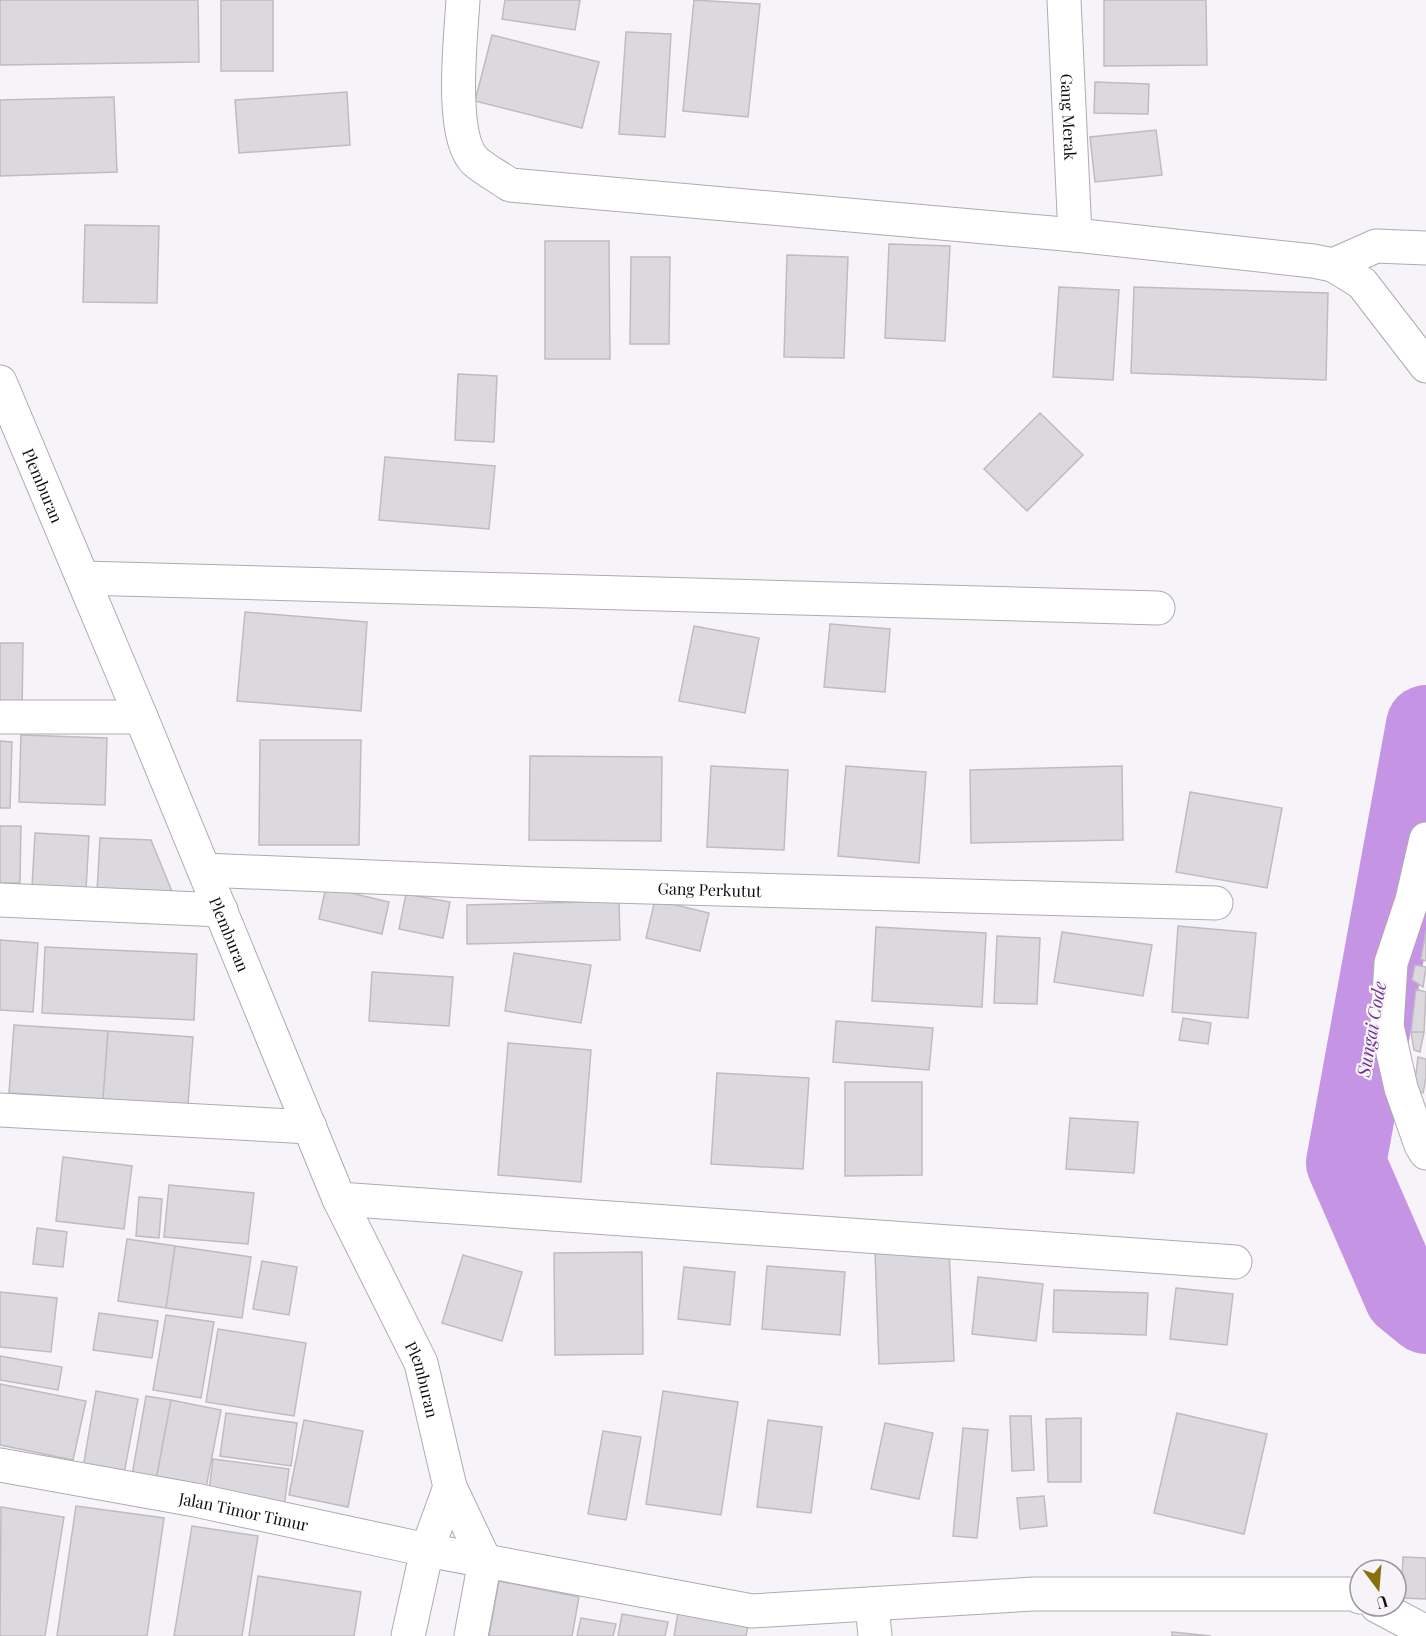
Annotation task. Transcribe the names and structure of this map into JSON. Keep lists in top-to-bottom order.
{
  "streets": {
    "street": [
      "Gang Merak",
      "Plemburan",
      "Gang Perkutut",
      "Jalan Timor Timur"
    ]
  },
  "crossings": [
    ["Plemburan", "Gang Perkutut"],
    ["Plemburan", "Jalan Timor Timur"]
  ],
  "water": ["Sungai Code"],
  "north": "bottom"
}
